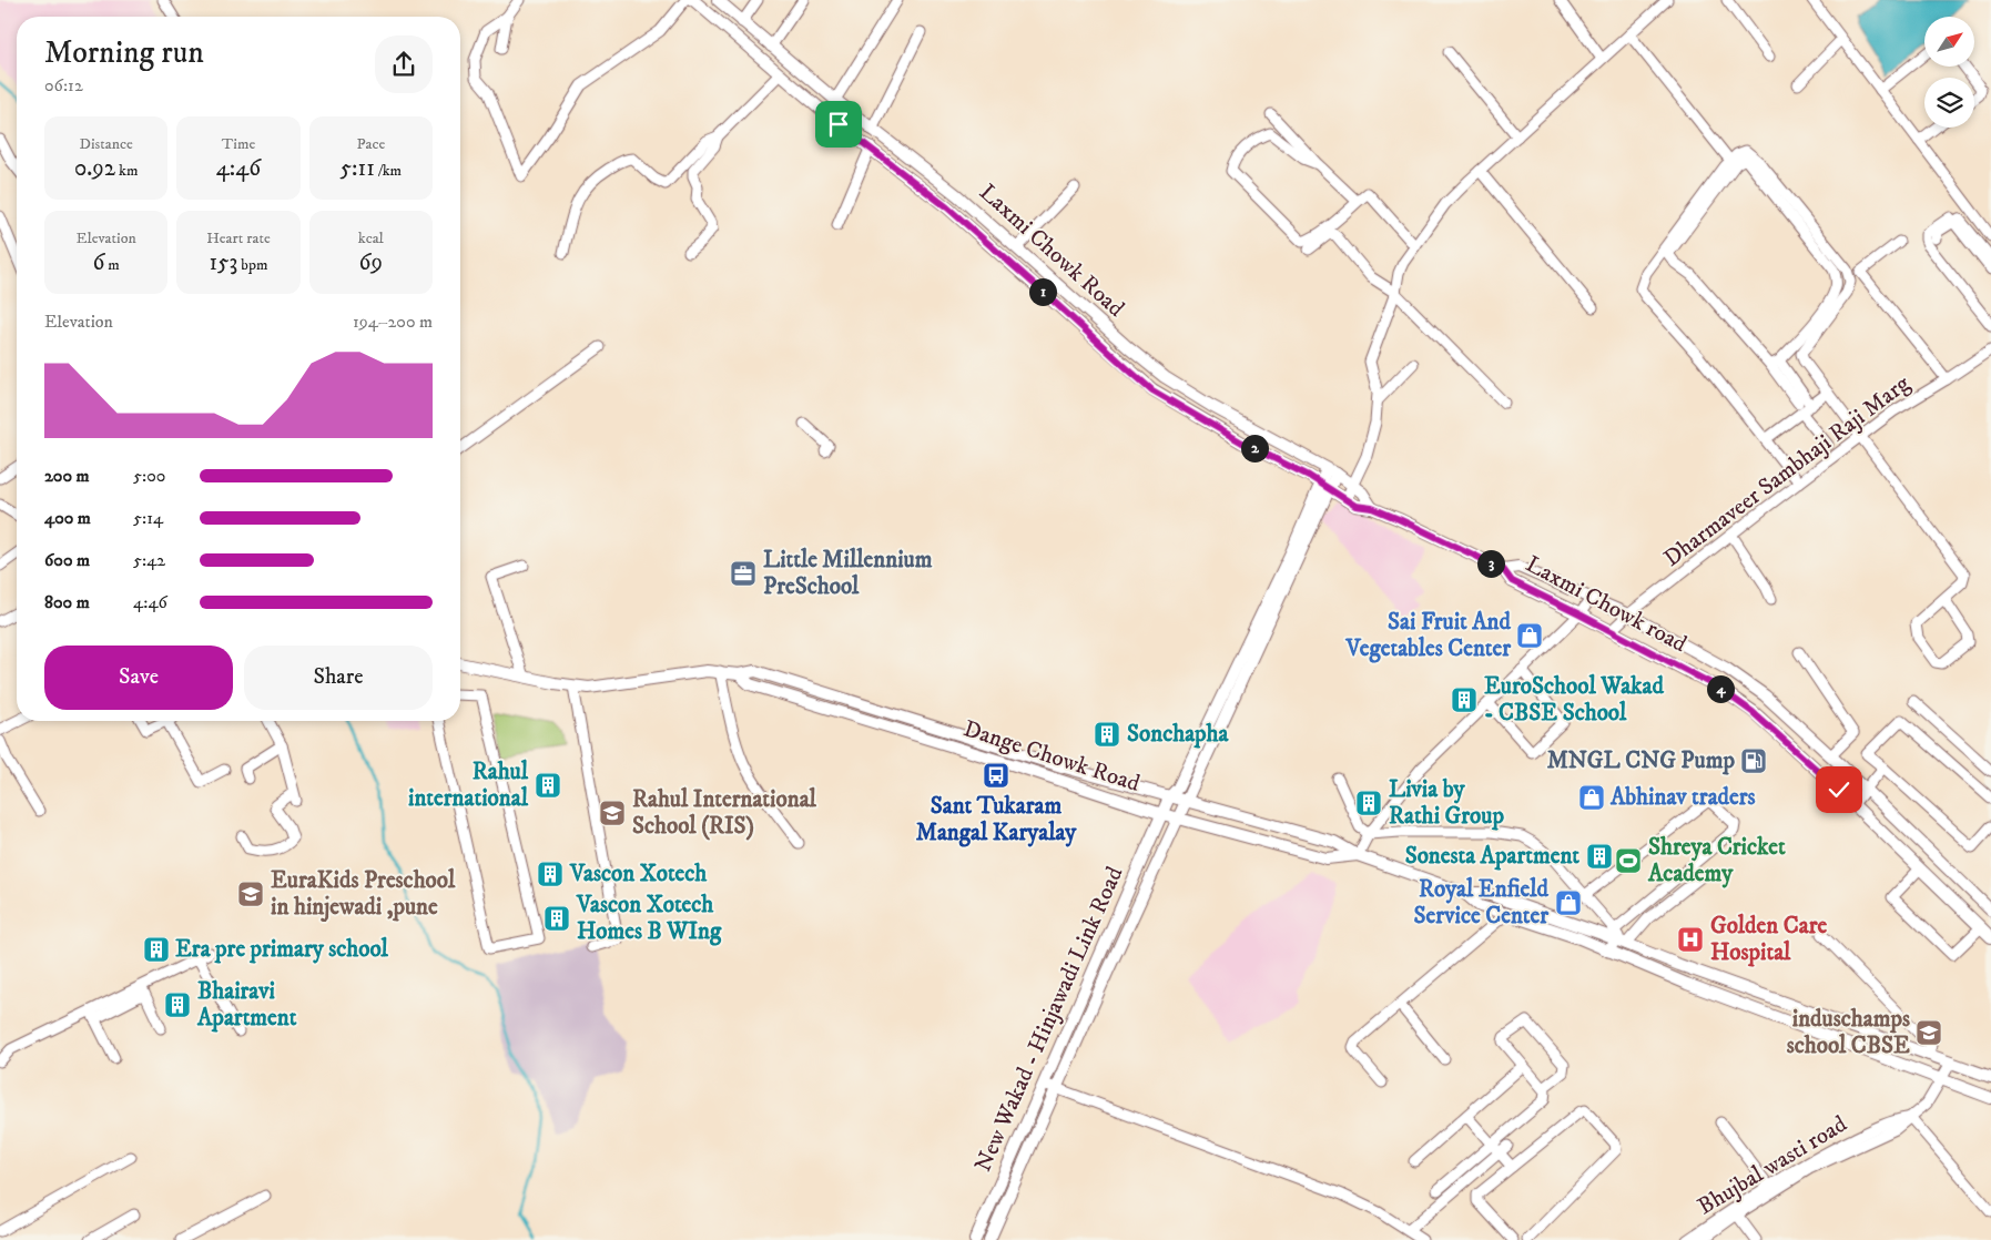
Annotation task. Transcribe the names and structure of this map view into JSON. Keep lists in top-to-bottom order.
{
  "streets": {
    "main road": [
      "Laxmi Chowk Road",
      "Laxmi Chowk road",
      "Dange Chowk Road",
      "New Wakad - Hinjawadi Link Road"
    ],
    "street": ["Dharmaveer Sambhaji Raji Marg", "Bhujbal wasti road"]
  },
  "crossings": [
    ["Laxmi Chowk Road", "Laxmi Chowk road"],
    ["Laxmi Chowk Road", "New Wakad - Hinjawadi Link Road"],
    ["Dharmaveer Sambhaji Raji Marg", "Laxmi Chowk road"],
    ["Dange Chowk Road", "New Wakad - Hinjawadi Link Road"],
    ["Dange Chowk Road", "Bhujbal wasti road"]
  ],
  "places": {
    "office": ["Little Millennium PreSchool"],
    "shop": ["Sai Fruit And Vegetables Center", "Abhinav traders", "Royal Enfield Service Center"],
    "building": [
      "EuroSchool Wakad - CBSE School",
      "Sonchapha",
      "Rahul international",
      "Livia by Rathi Group",
      "Sonesta Apartment",
      "Vascon Xotech",
      "Vascon Xotech Homes B WIng",
      "Era pre primary school",
      "Bhairavi Apartment"
    ],
    "fuel station": ["MNGL CNG Pump"],
    "bus stop": ["Sant Tukaram Mangal Karyalay"],
    "school or university": ["Rahul International School (RIS)", "EuraKids Preschool in hinjewadi ,pune", "induschamps school CBSE"],
    "sports": ["Shreya Cricket Academy"],
    "hospital": ["Golden Care Hospital"]
  },
  "north": "top right",
  "page": {
    "heading": ["Morning run", "06:12"],
    "stats": [
      ["Distance", "0.92 km"],
      ["Time", "4:46"],
      ["Pace", "5:11 /km"],
      ["Elevation", "6 m"],
      ["Heart rate", "153 bpm"],
      ["kcal", "69"]
    ],
    "pins": [
      "1",
      "2",
      "3",
      "4"
    ],
    "chart": ["Elevation", "194–200 m"],
    "list": [
      {
        "name": "200 m",
        "note": "5:00"
      },
      {
        "name": "400 m",
        "note": "5:14"
      },
      {
        "name": "600 m",
        "note": "5:42"
      },
      {
        "name": "800 m",
        "note": "4:46"
      }
    ],
    "buttons": ["Save", "Share"]
  }
}
